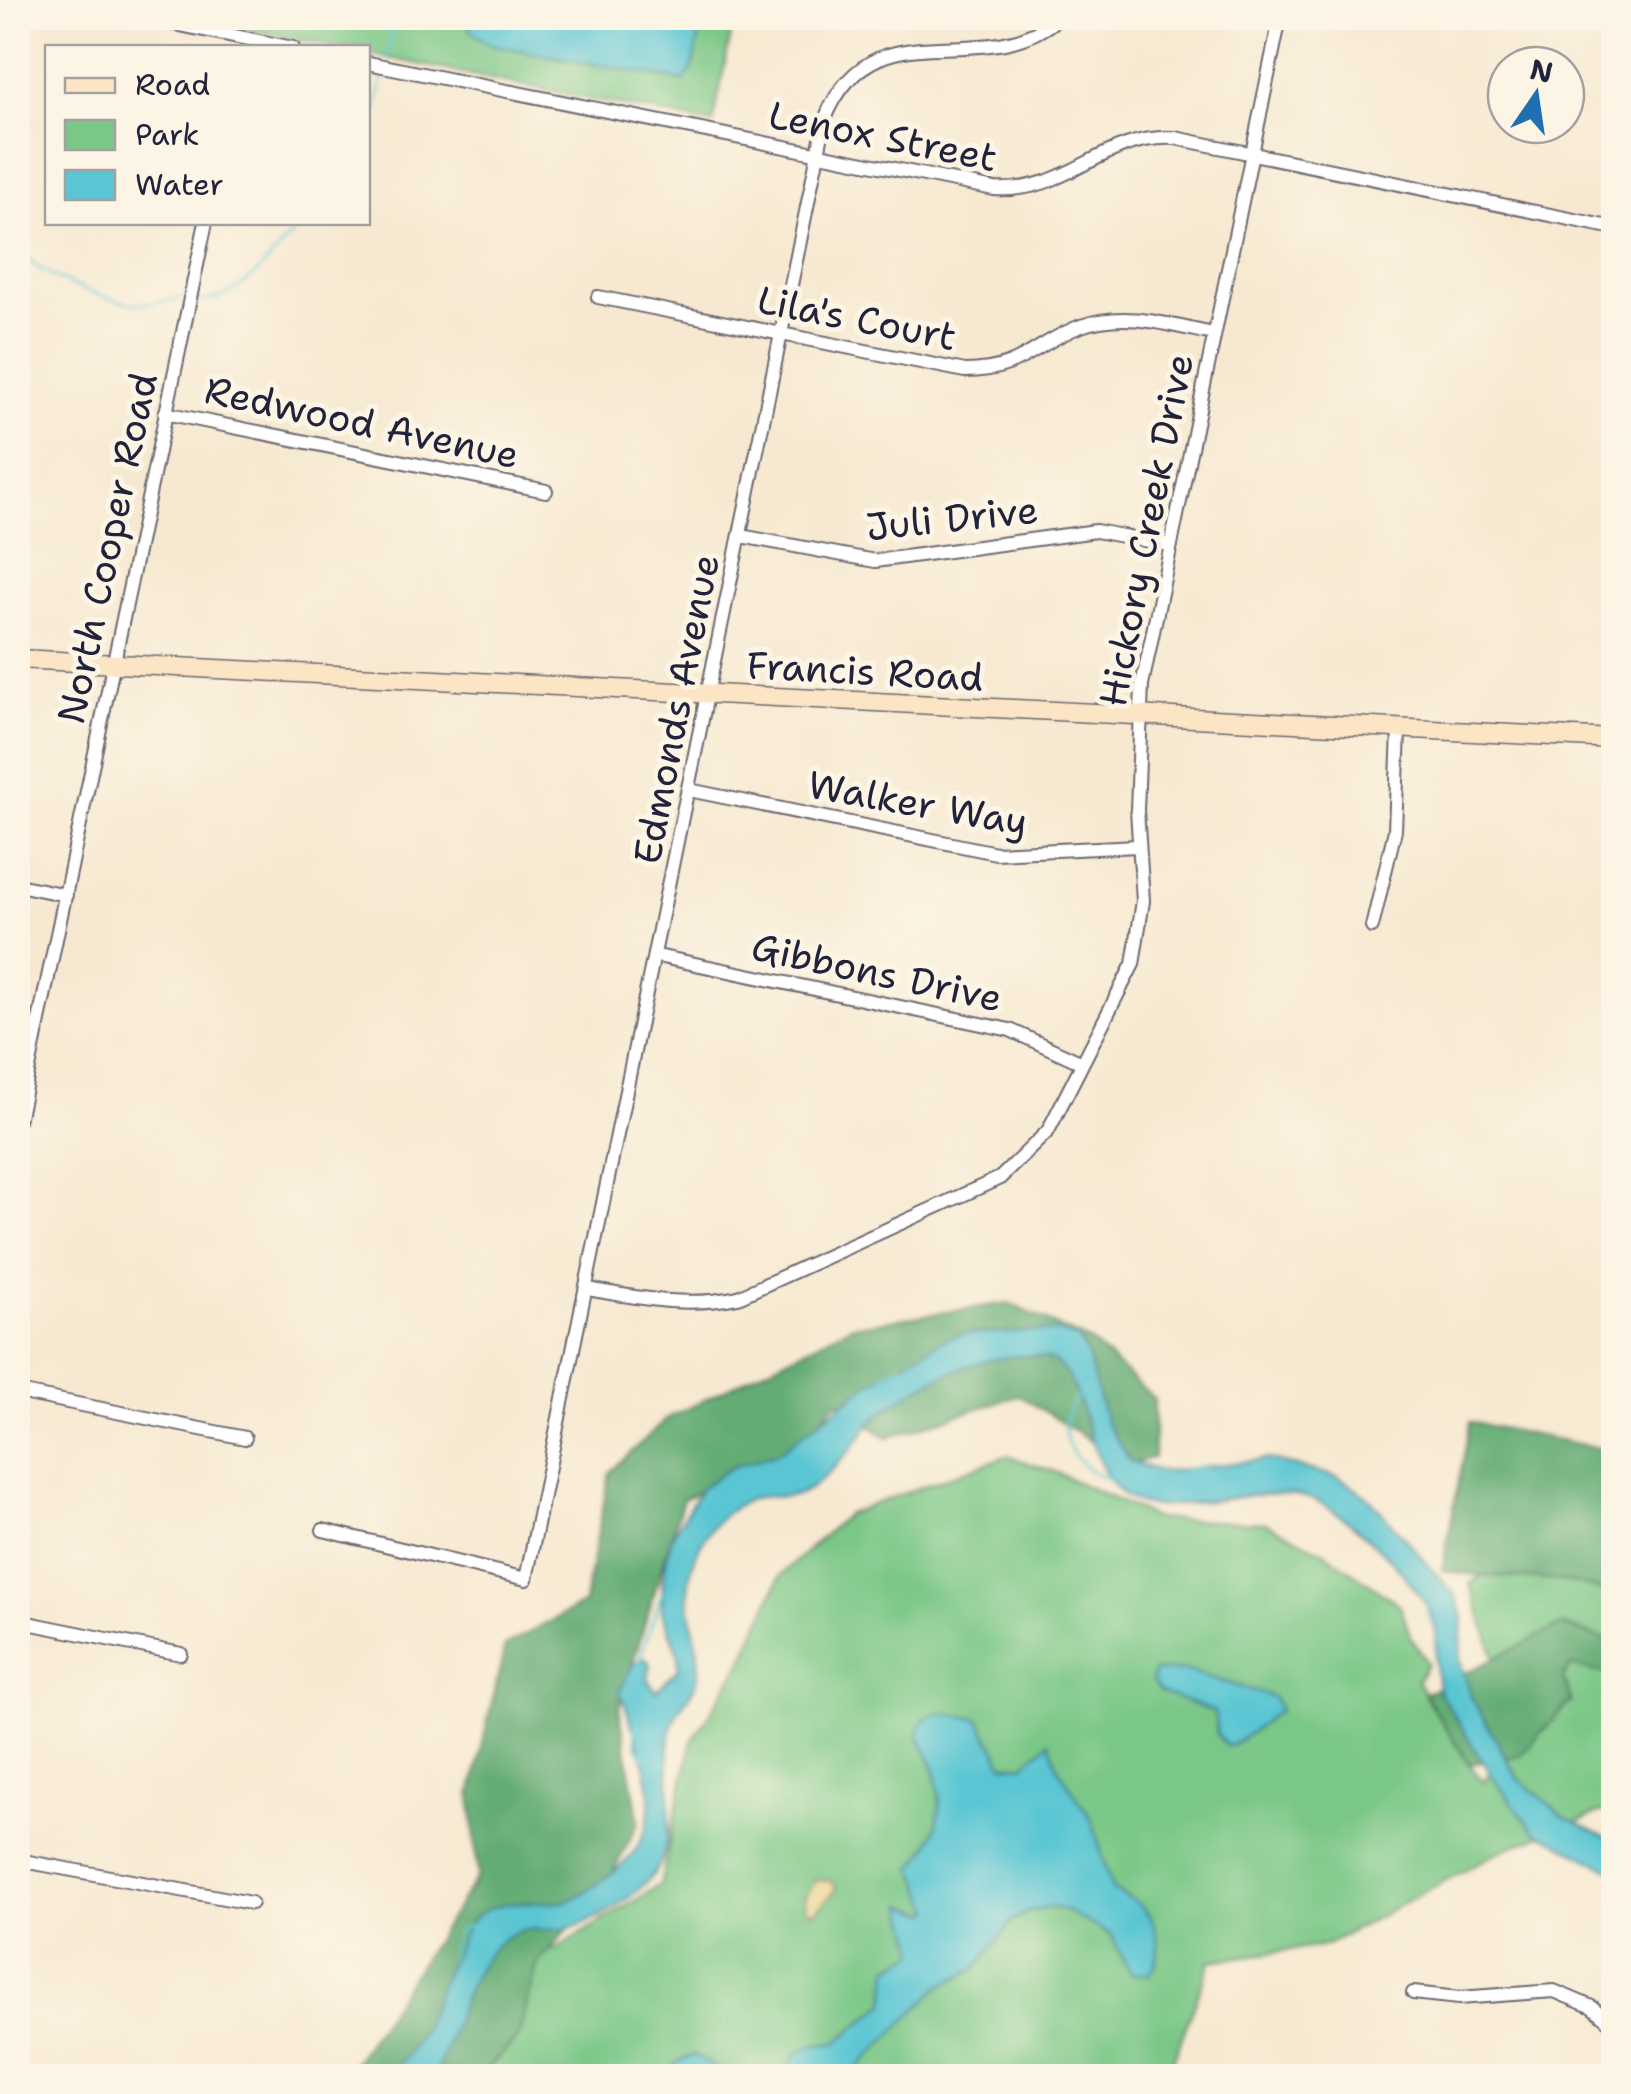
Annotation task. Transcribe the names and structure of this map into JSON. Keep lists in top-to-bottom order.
{
  "streets": {
    "street": [
      "Lenox Street",
      "Lila's Court",
      "Redwood Avenue",
      "Juli Drive",
      "Hickory Creek Drive",
      "North Cooper Road",
      "Francis Road",
      "Edmonds Avenue",
      "Walker Way",
      "Gibbons Drive"
    ]
  },
  "crossings": [
    ["Lenox Street", "Hickory Creek Drive"],
    ["Lenox Street", "Edmonds Avenue"],
    ["Lila's Court", "Hickory Creek Drive"],
    ["Lila's Court", "Edmonds Avenue"],
    ["Redwood Avenue", "North Cooper Road"],
    ["Juli Drive", "Hickory Creek Drive"],
    ["Juli Drive", "Edmonds Avenue"],
    ["Hickory Creek Drive", "Francis Road"],
    ["Hickory Creek Drive", "Edmonds Avenue"],
    ["Hickory Creek Drive", "Walker Way"],
    ["Hickory Creek Drive", "Gibbons Drive"],
    ["North Cooper Road", "Francis Road"],
    ["Francis Road", "Edmonds Avenue"],
    ["Edmonds Avenue", "Walker Way"],
    ["Edmonds Avenue", "Gibbons Drive"]
  ],
  "legend": ["Road", "Park", "Water"],
  "north": "top"
}
